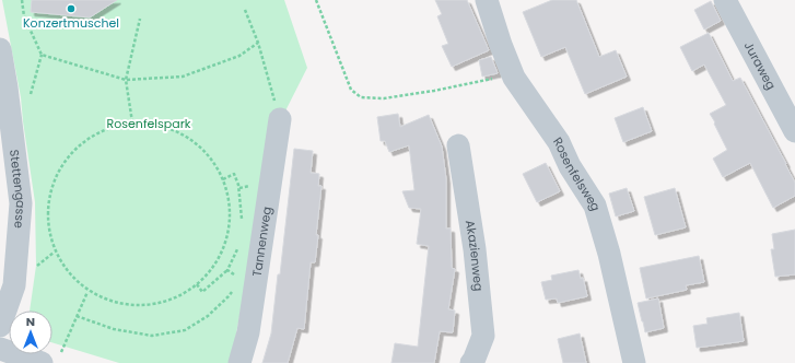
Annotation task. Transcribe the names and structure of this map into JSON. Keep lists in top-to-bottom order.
{
  "streets": {
    "street": [
      "Juraweg",
      "Rosenfelsweg",
      "Stettengasse",
      "Tannenweg",
      "Akazienweg"
    ]
  },
  "parks": ["Rosenfelspark"],
  "places": ["Konzertmuschel"],
  "north": "top"
}
